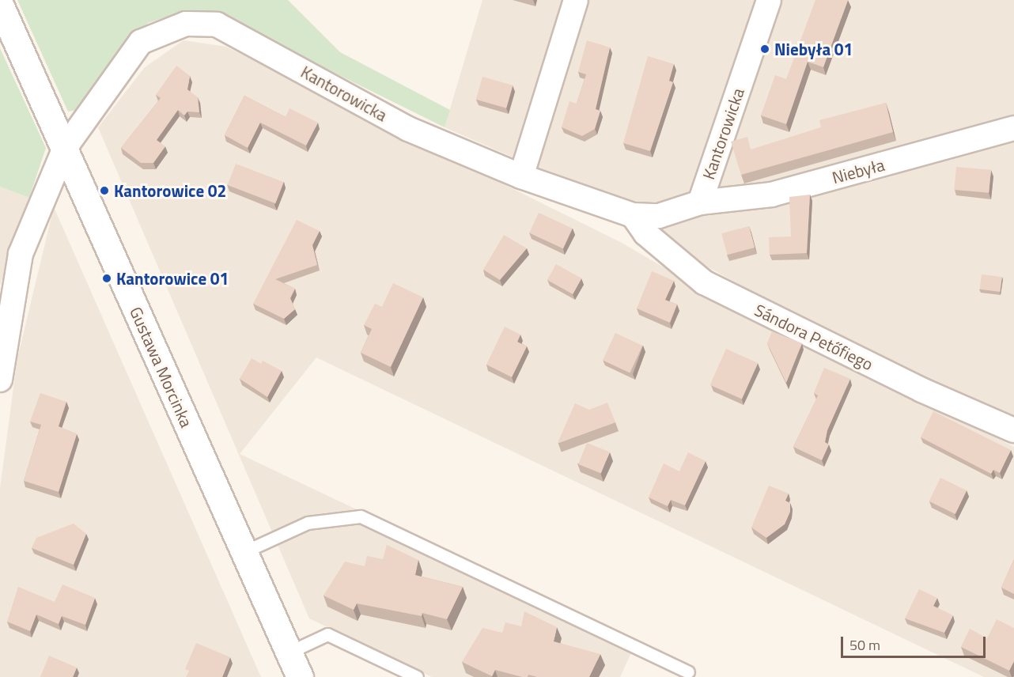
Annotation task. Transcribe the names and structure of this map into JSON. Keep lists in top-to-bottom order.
{
  "streets": {
    "street": [
      "Kantorowicka",
      "Niebyła",
      "Sándora Petőfiego",
      "Gustawa Morcinka"
    ]
  },
  "crossings": [
    ["Kantorowicka", "Niebyła"],
    ["Kantorowicka", "Sándora Petőfiego"],
    ["Kantorowicka", "Gustawa Morcinka"]
  ],
  "places": ["Niebyła 01", "Kantorowice 02", "Kantorowice 01"],
  "scale_bar": "50 m"
}
